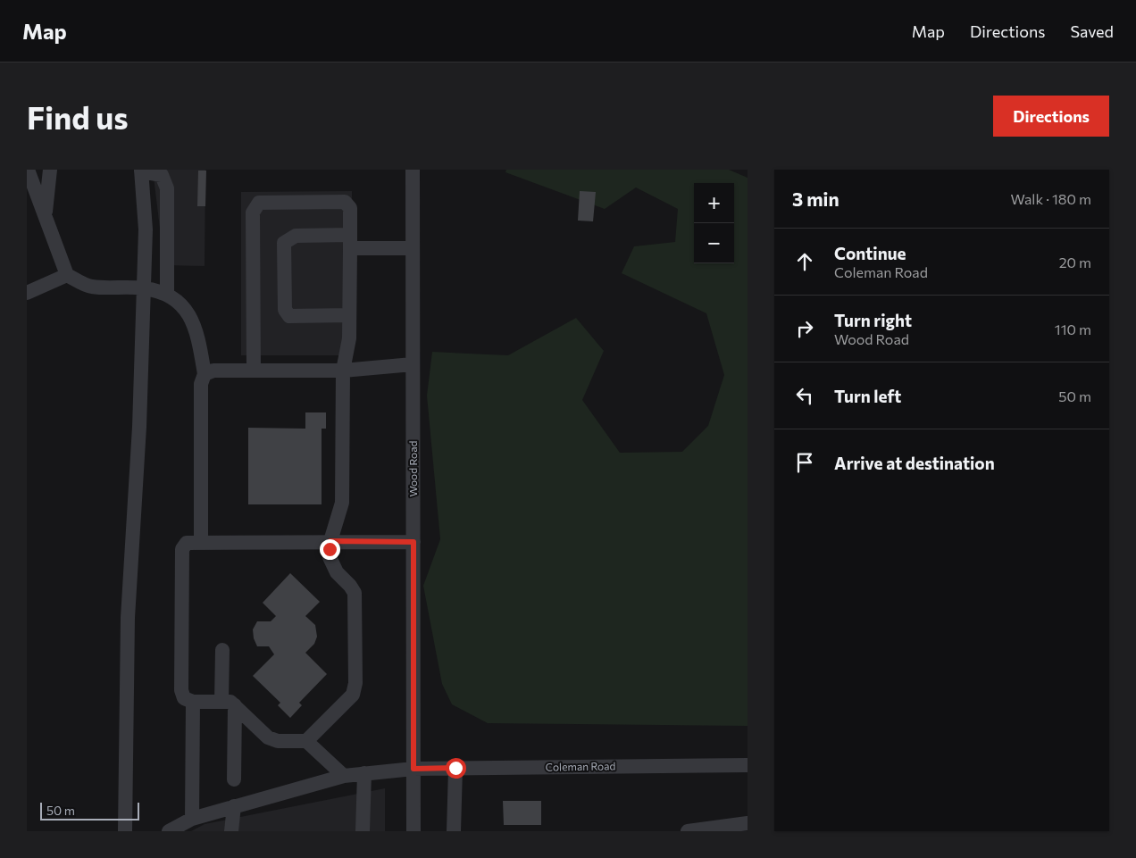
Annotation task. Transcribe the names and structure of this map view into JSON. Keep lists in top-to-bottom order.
{
  "streets": {
    "street": ["Wood Road", "Coleman Road"]
  },
  "crossings": [
    ["Wood Road", "Coleman Road"]
  ],
  "scale_bar": "50 m",
  "page": {
    "header": "Map",
    "nav": ["Map", "Directions", "Saved"],
    "buttons": "Directions",
    "title": "Find us",
    "heading": ["3 min", "Walk · 180 m"],
    "map_buttons": ["+", "−"],
    "list": [
      ["Continue", "Coleman Road", "20 m"],
      ["Turn right", "Wood Road", "110 m"],
      ["Turn left", "50 m"],
      "Arrive at destination"
    ],
    "scale": "50 m"
  }
}
